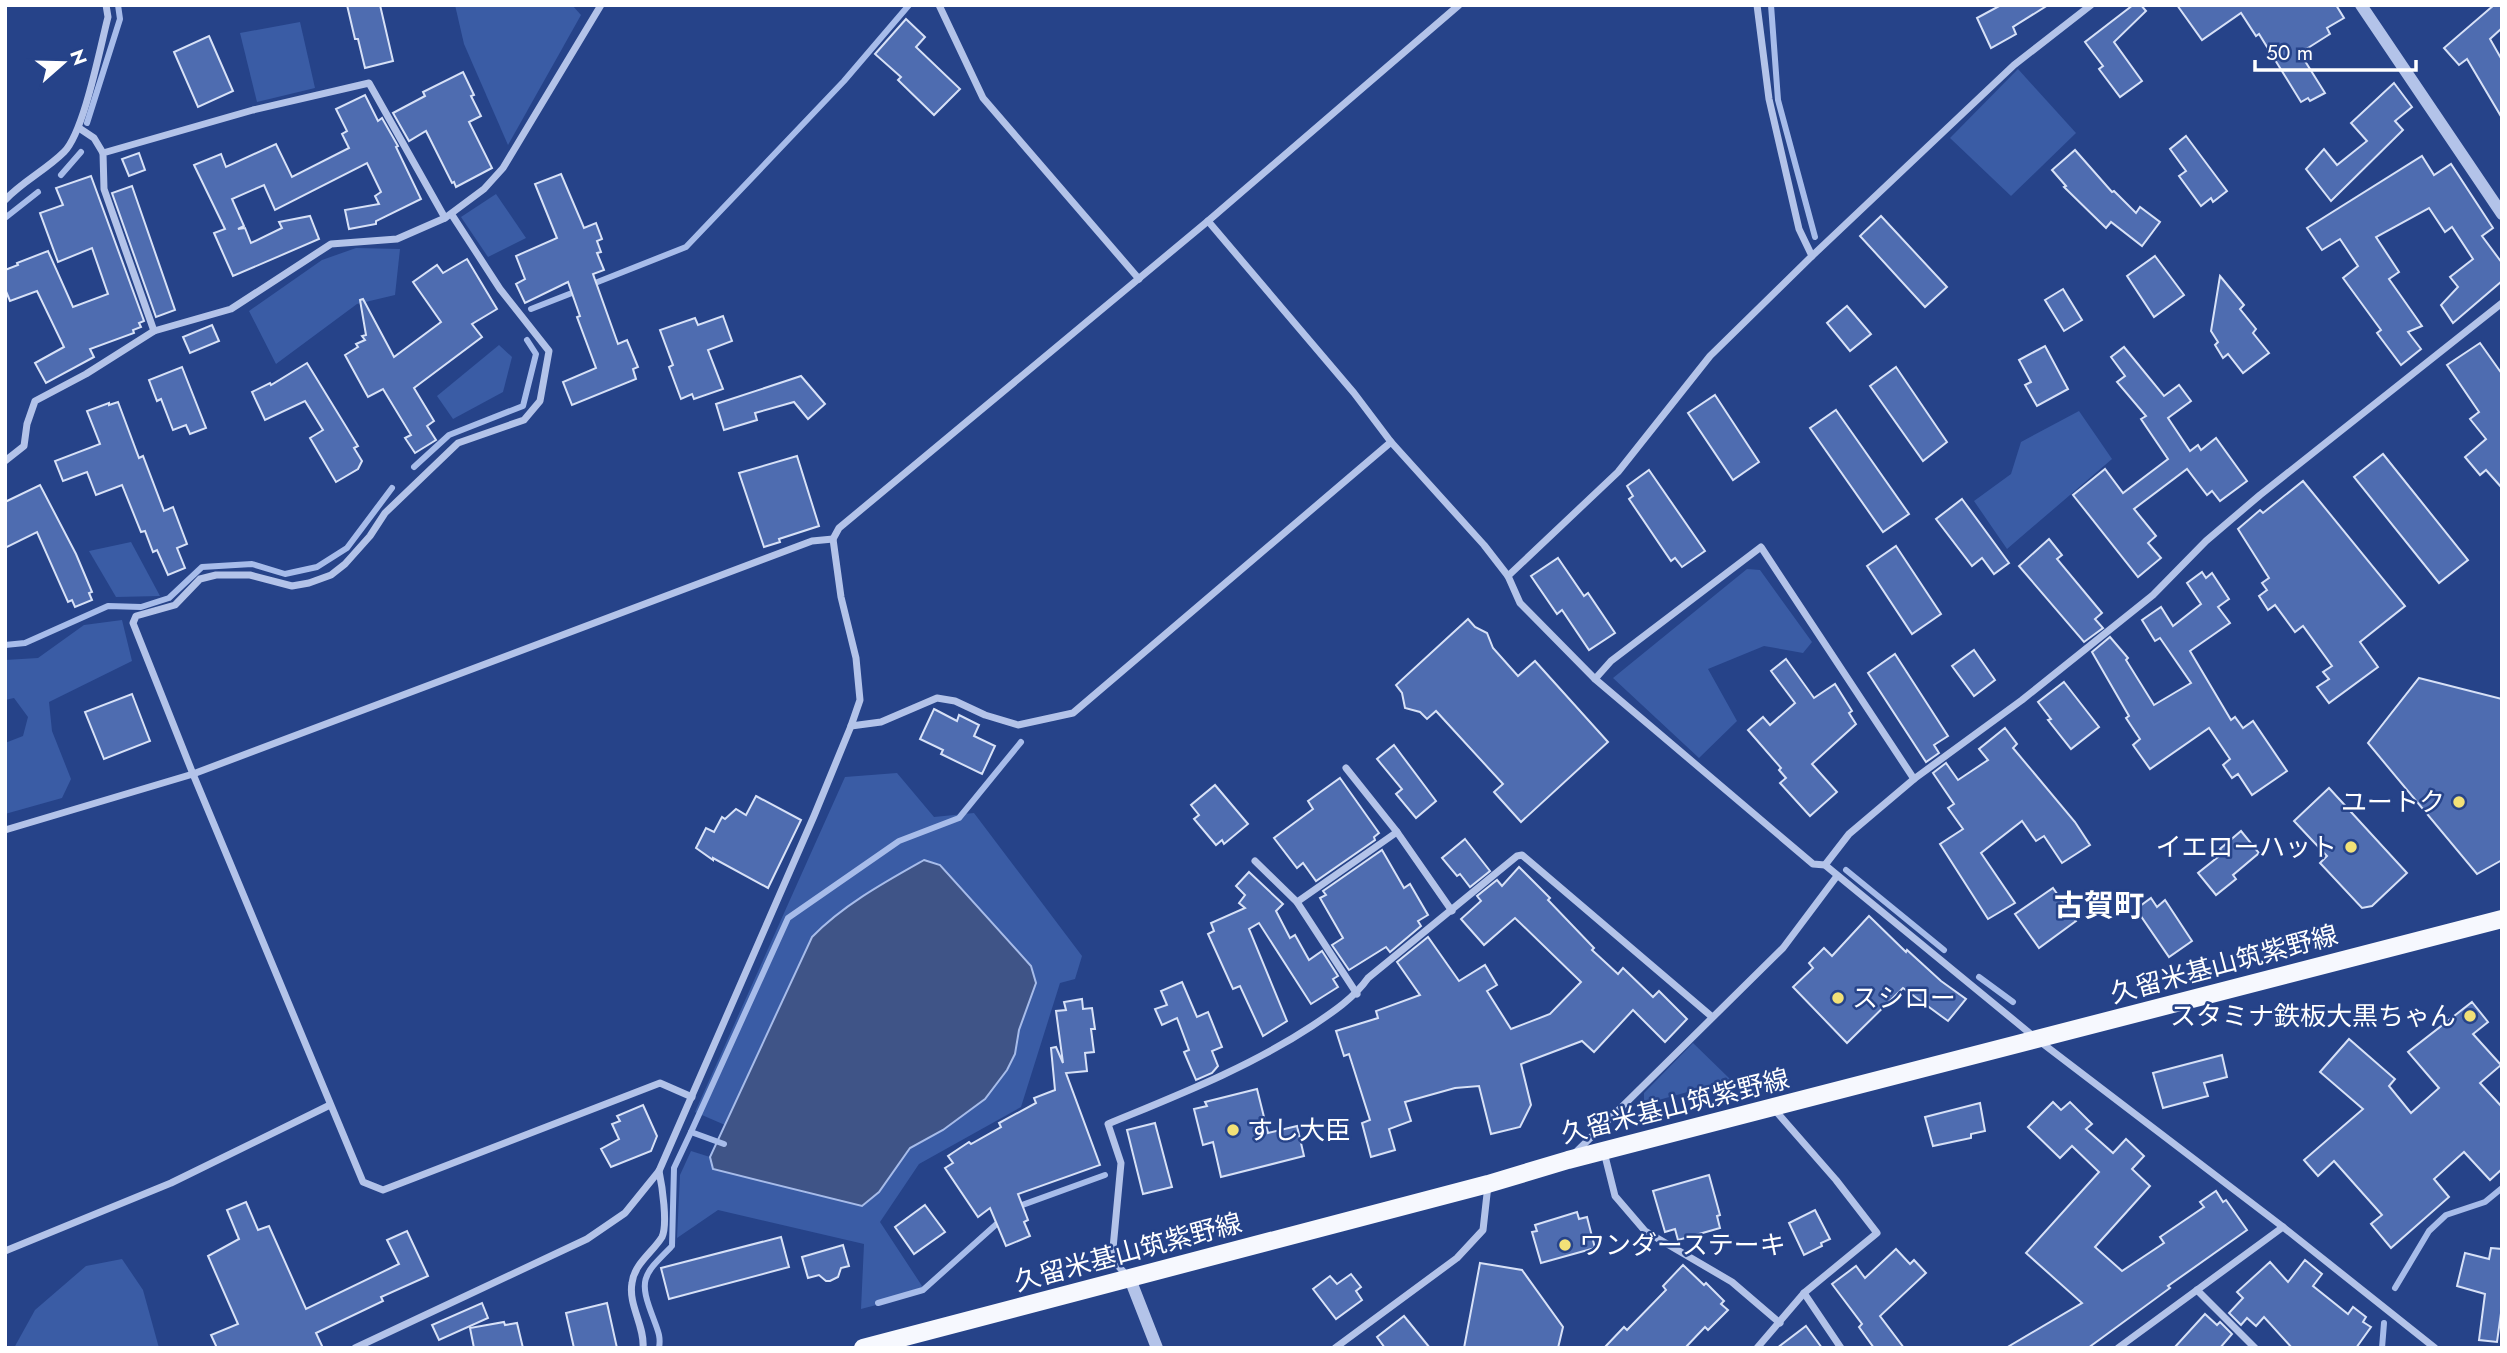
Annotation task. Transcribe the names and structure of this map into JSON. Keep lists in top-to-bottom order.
{
  "streets": {
    "main road": ["久留米基山筑紫野線"]
  },
  "districts": ["古賀町"],
  "places": [
    "ユートク",
    "イエローハット",
    "スシロー",
    "スタミナ鉄板大黒ちゃん",
    "すし大臣",
    "ワンダーステーキ"
  ],
  "scale_bar": "50 m",
  "north": "right"
}
